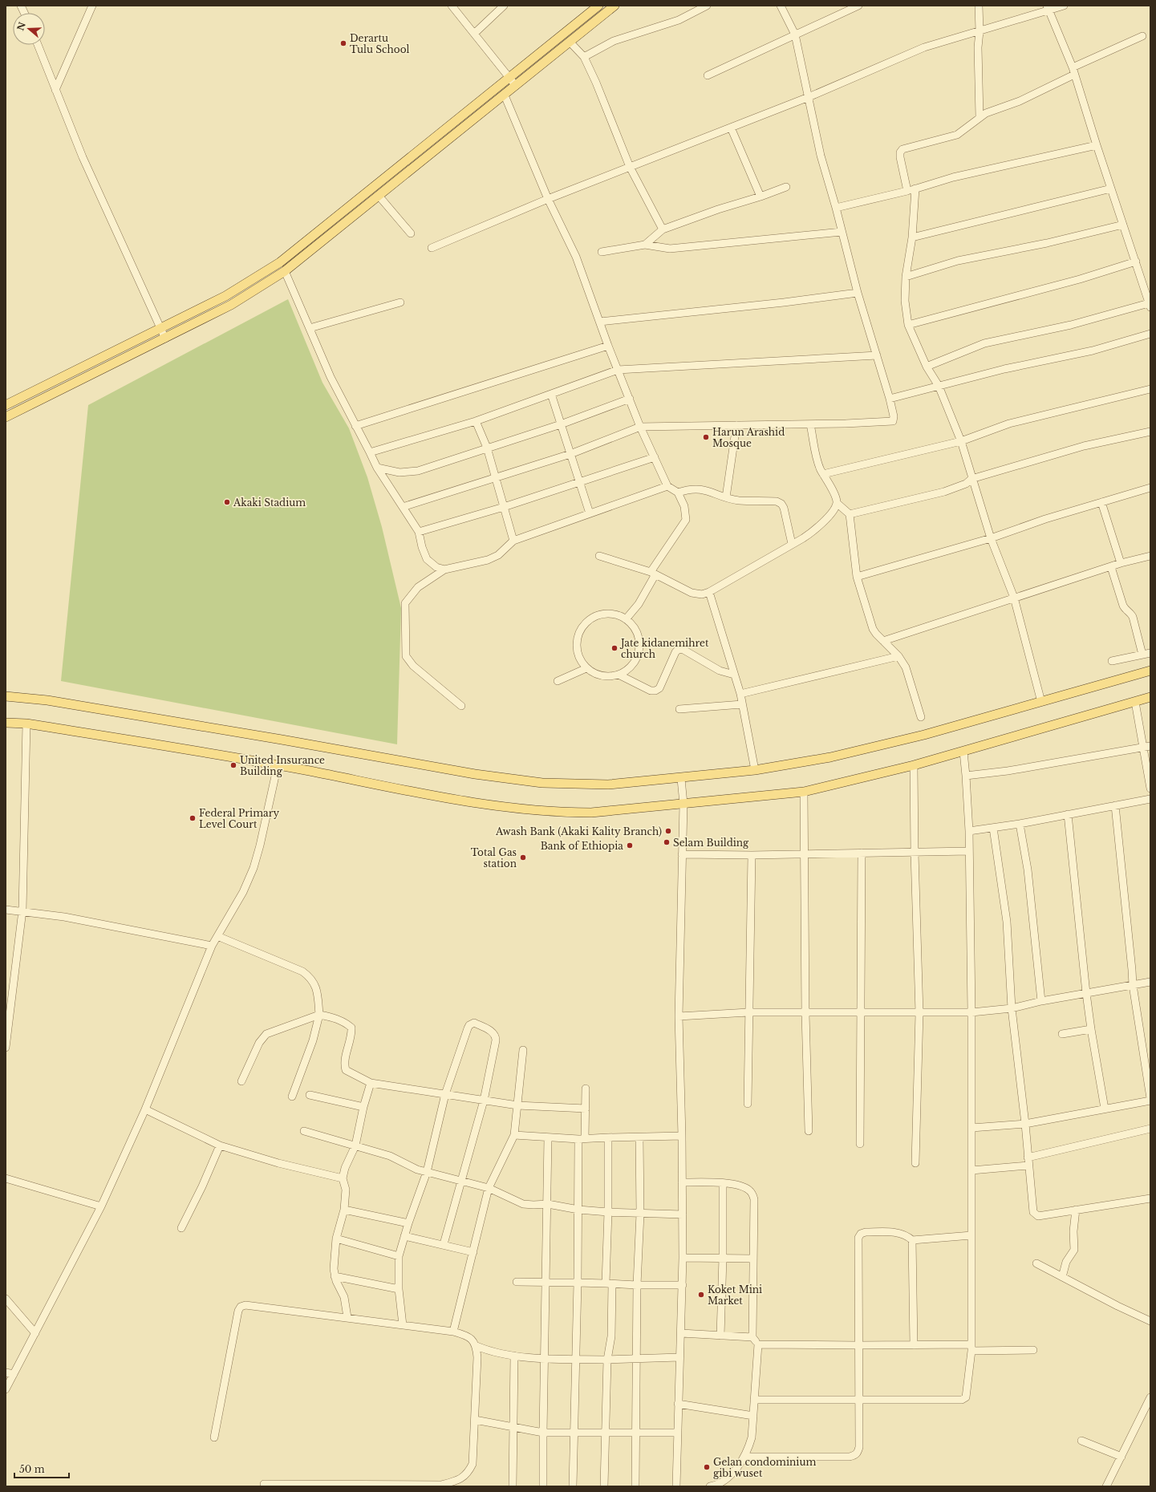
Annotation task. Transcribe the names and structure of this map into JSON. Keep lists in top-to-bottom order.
{
  "places": [
    "Derartu Tulu School",
    "Harun Arashid Mosque",
    "Akaki Stadium",
    "Jate kidanemihret church",
    "United Insurance Building",
    "Federal Primary Level Court",
    "Awash Bank (Akaki Kality Branch)",
    "Selam Building",
    "Bank of Ethiopia",
    "Total Gas station",
    "Koket Mini Market",
    "Gelan condominium gibi wuset"
  ],
  "scale_bar": "50 m",
  "north": "left"
}
